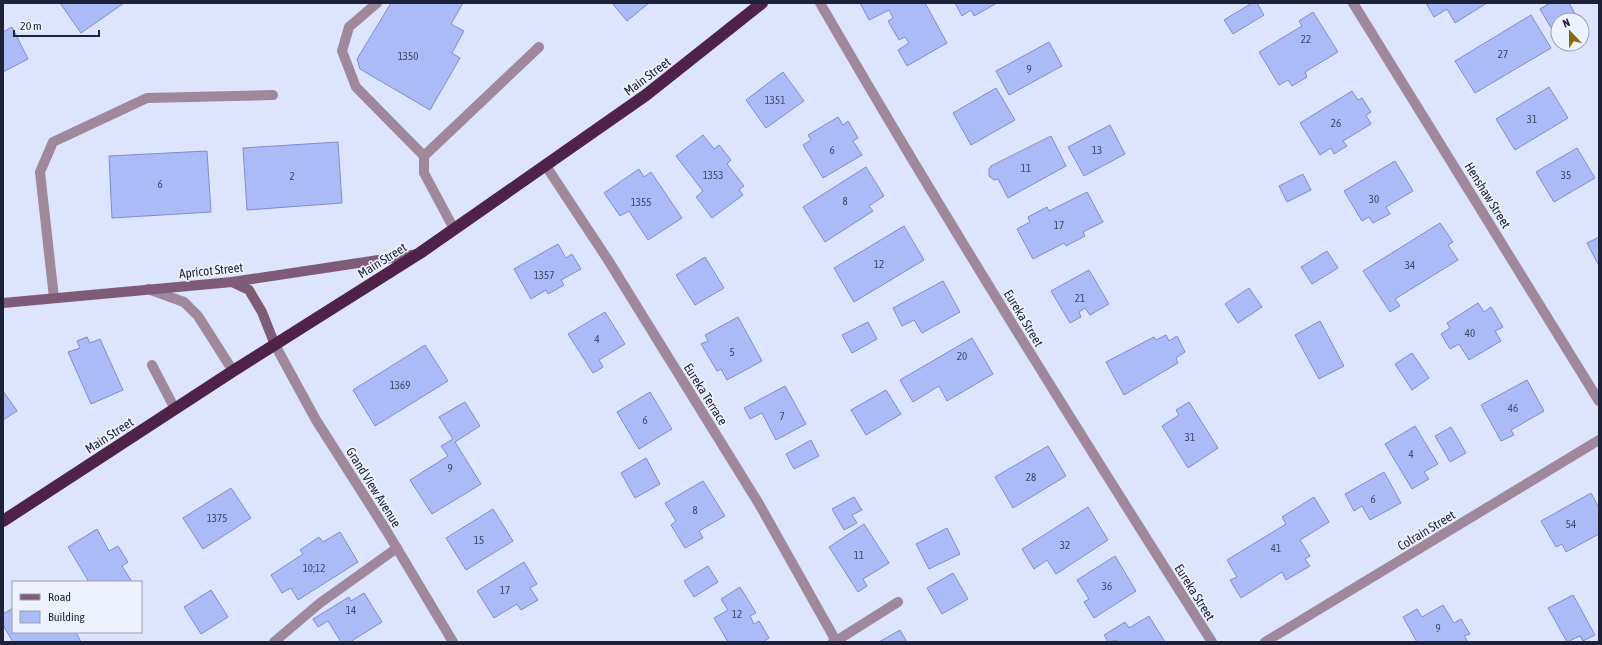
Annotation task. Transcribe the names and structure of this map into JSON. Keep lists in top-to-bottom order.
{
  "streets": {
    "highway": ["Main Street"],
    "street": [
      "Henshaw Street",
      "Apricot Street",
      "Eureka Street",
      "Eureka Terrace",
      "Grand View Avenue",
      "Colrain Street"
    ]
  },
  "crossings": [
    ["Main Street", "Apricot Street"],
    ["Main Street", "Eureka Terrace"],
    ["Main Street", "Grand View Avenue"]
  ],
  "house_numbers": [
    "22",
    "27",
    "1350",
    "9",
    "1351",
    "31",
    "26",
    "6",
    "13",
    "11",
    "1353",
    "35",
    "2",
    "6",
    "30",
    "8",
    "1355",
    "17",
    "12",
    "34",
    "1357",
    "21",
    "40",
    "4",
    "5",
    "20",
    "1369",
    "46",
    "7",
    "6",
    "31",
    "4",
    "9",
    "28",
    "6",
    "8",
    "1375",
    "54",
    "15",
    "32",
    "41",
    "11",
    "10;12",
    "36",
    "17",
    "14",
    "12",
    "9"
  ],
  "legend": ["Road", "Building"],
  "scale_bar": "20 m",
  "north": "top"
}
